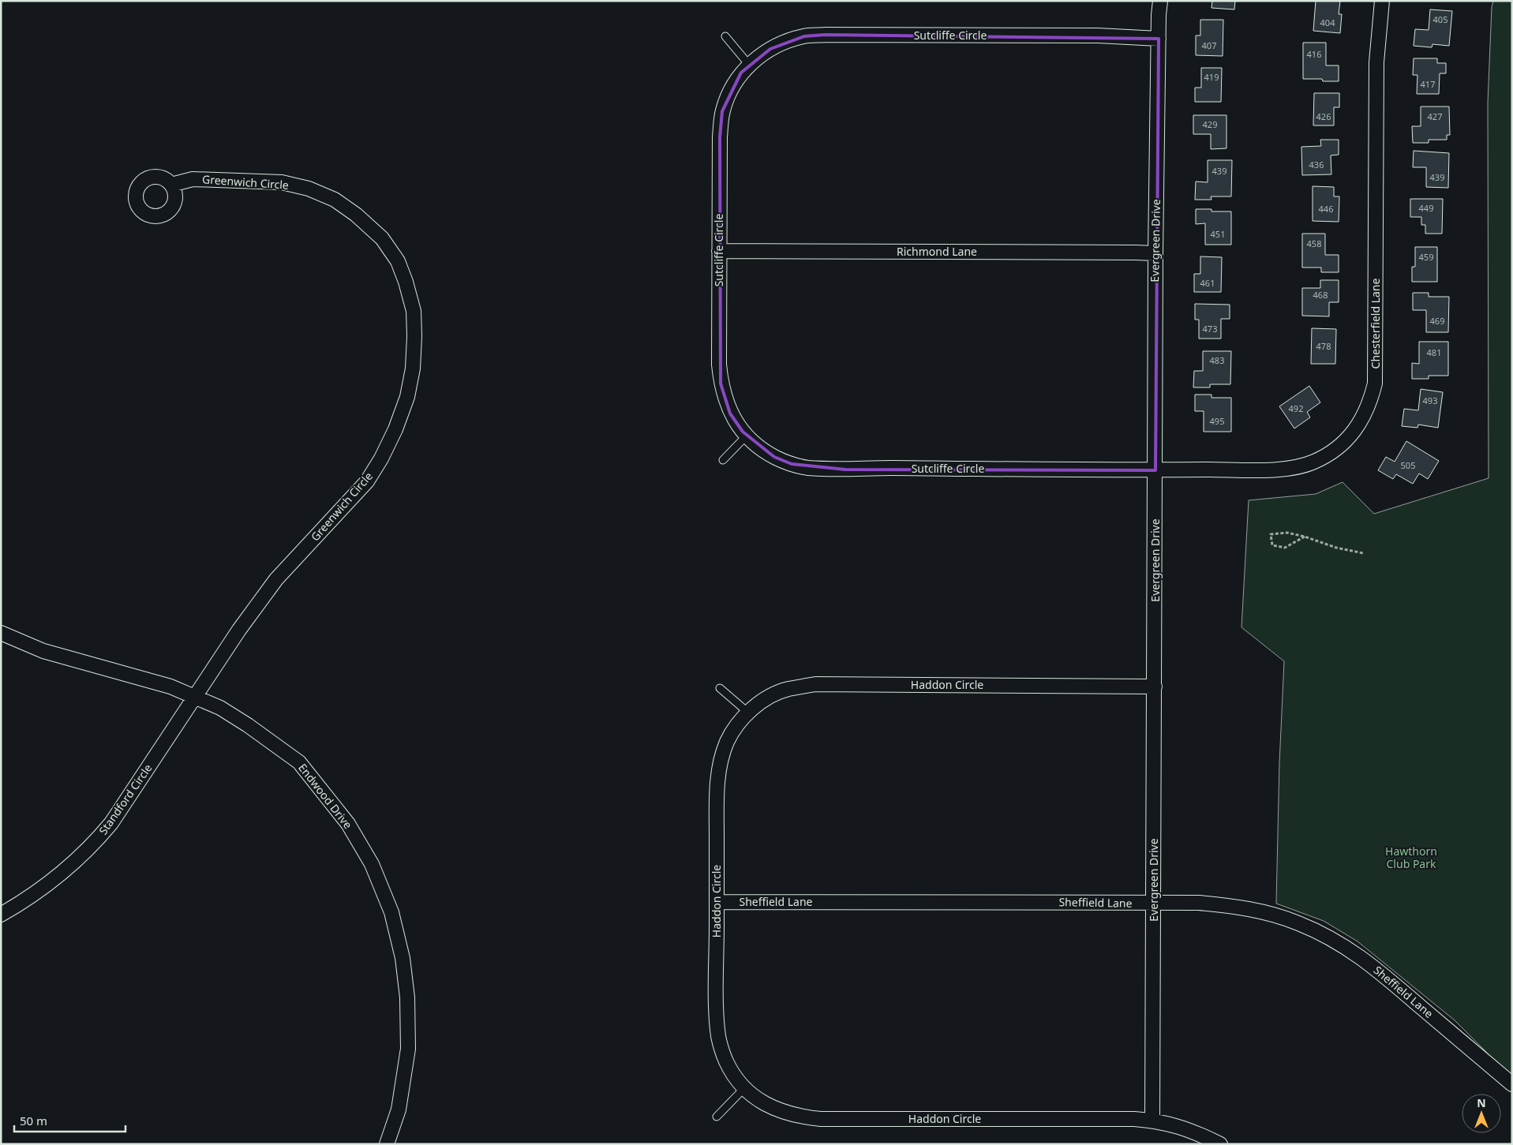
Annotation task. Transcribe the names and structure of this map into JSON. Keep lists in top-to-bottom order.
{
  "streets": {
    "street": [
      "Sutcliffe Circle",
      "Greenwich Circle",
      "Evergreen Drive",
      "Richmond Lane",
      "Chesterfield Lane",
      "Haddon Circle",
      "Endwood Drive",
      "Standford Circle",
      "Sheffield Lane"
    ]
  },
  "crossings": [
    ["Sutcliffe Circle", "Evergreen Drive"],
    ["Sutcliffe Circle", "Richmond Lane"],
    ["Sutcliffe Circle", "Chesterfield Lane"],
    ["Greenwich Circle", "Endwood Drive"],
    ["Greenwich Circle", "Standford Circle"],
    ["Evergreen Drive", "Richmond Lane"],
    ["Evergreen Drive", "Chesterfield Lane"],
    ["Evergreen Drive", "Haddon Circle"],
    ["Evergreen Drive", "Sheffield Lane"],
    ["Haddon Circle", "Sheffield Lane"],
    ["Endwood Drive", "Standford Circle"]
  ],
  "parks": ["Hawthorn Club Park"],
  "house_numbers": [
    "405",
    "404",
    "407",
    "416",
    "419",
    "417",
    "426",
    "427",
    "429",
    "436",
    "439",
    "439",
    "449",
    "446",
    "451",
    "458",
    "459",
    "461",
    "468",
    "469",
    "473",
    "478",
    "481",
    "483",
    "493",
    "492",
    "495",
    "505"
  ],
  "scale_bar": "50 m",
  "north": "top"
}
